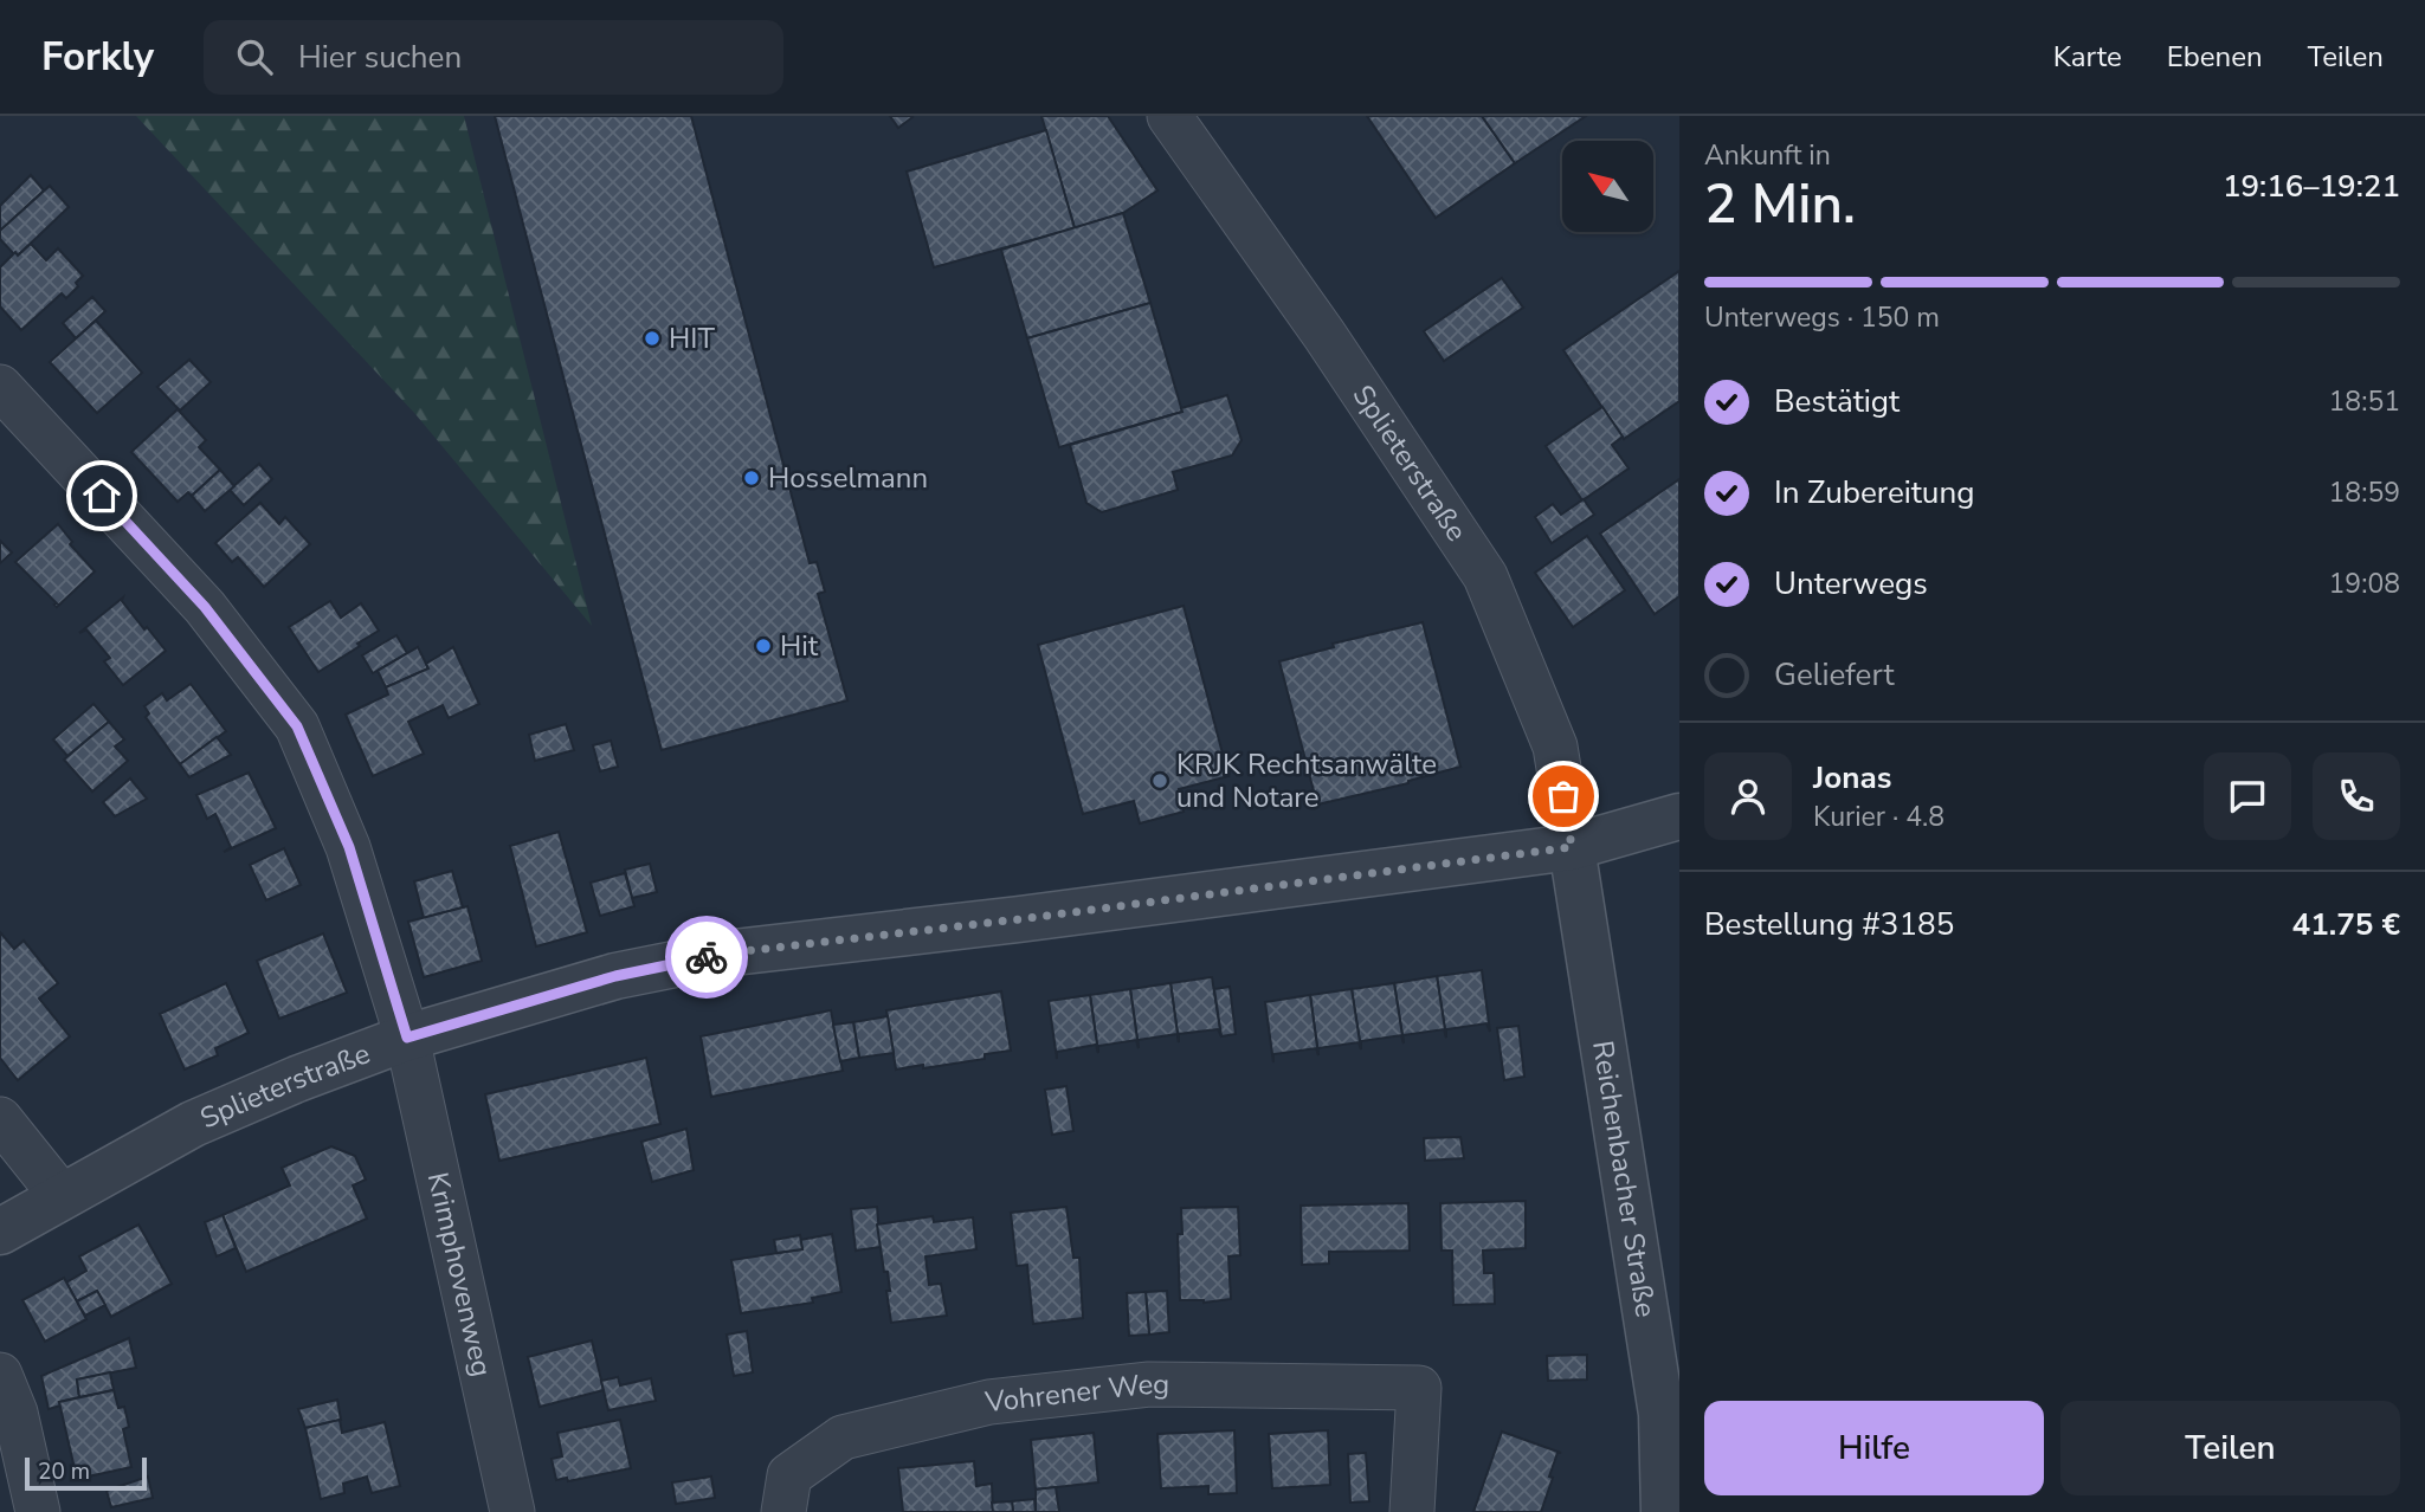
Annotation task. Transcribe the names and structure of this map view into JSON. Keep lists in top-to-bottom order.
{
  "streets": {
    "street": [
      "Splieterstraße",
      "Reichenbacher Straße",
      "Krimphovenweg",
      "Vohrener Weg"
    ]
  },
  "crossings": [
    ["Splieterstraße", "Reichenbacher Straße"],
    ["Splieterstraße", "Krimphovenweg"]
  ],
  "places": [
    "HIT",
    "Hosselmann",
    "Hit",
    "KRJK Rechtsanwälte und Notare"
  ],
  "scale_bar": "20 m",
  "north": "top left",
  "page": {
    "header": "Forkly",
    "search": "Hier suchen",
    "nav": ["Karte", "Ebenen", "Teilen"],
    "heading": ["2 Min.", "Ankunft in", "19:16–19:21"],
    "panel": [
      "Jonas",
      "Kurier · 4.8",
      "Bestellung #3185",
      "41.75 €"
    ],
    "bar": "Unterwegs · 150 m",
    "list": [
      ["Bestätigt", "18:51"],
      ["In Zubereitung", "18:59"],
      ["Unterwegs", "19:08"],
      "Geliefert"
    ],
    "buttons": ["Hilfe", "Teilen"],
    "scale": "20 m"
  }
}
